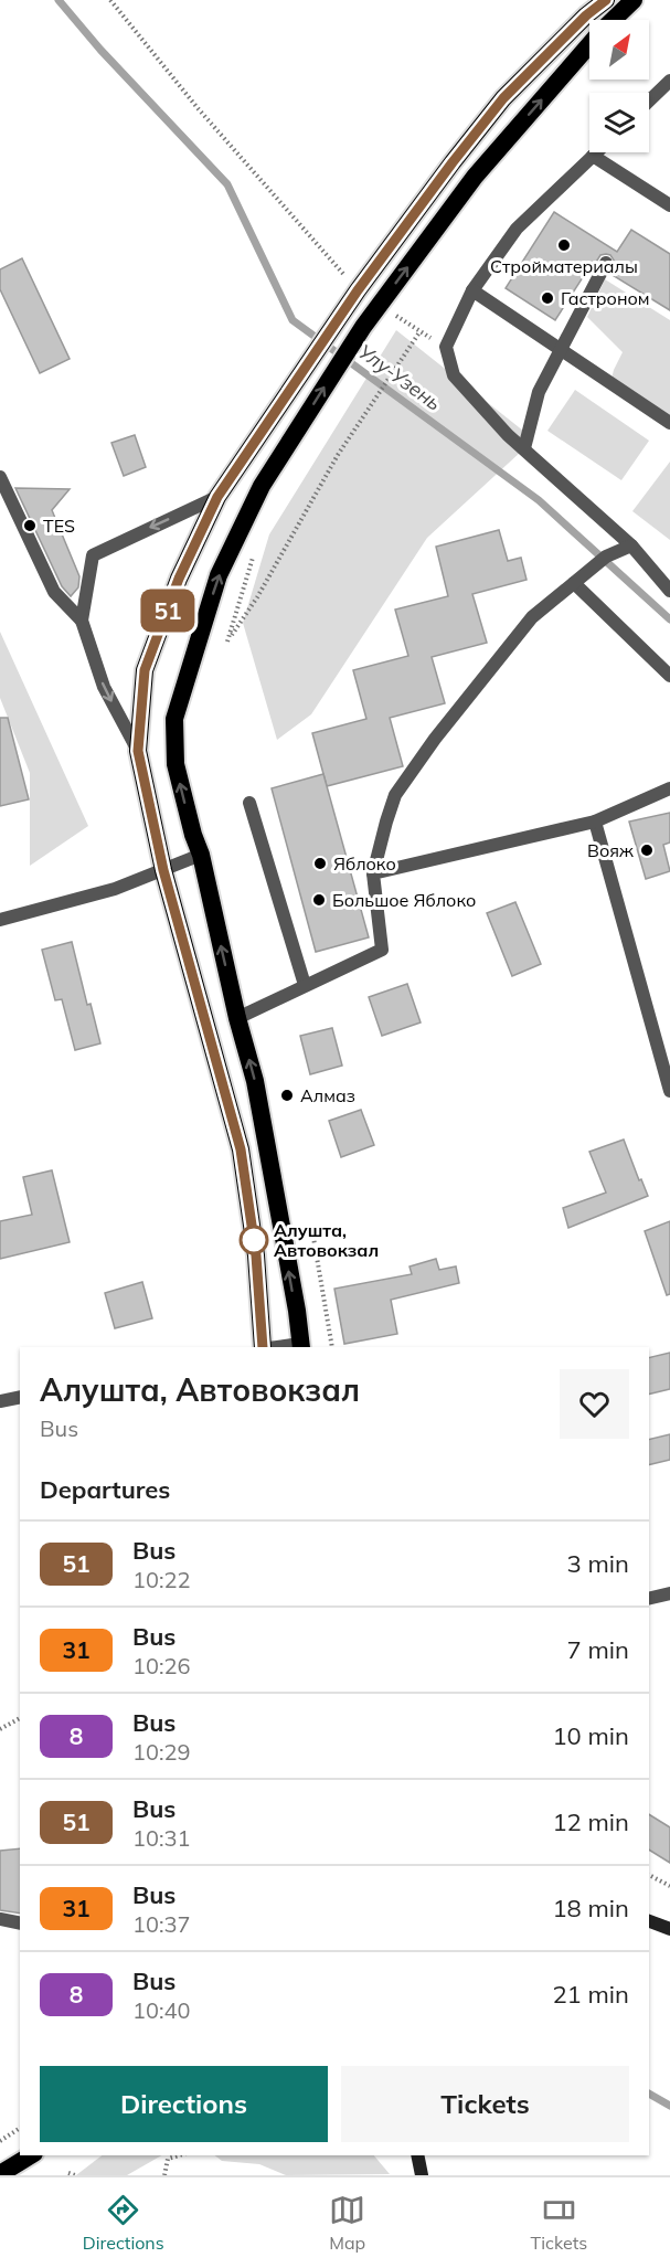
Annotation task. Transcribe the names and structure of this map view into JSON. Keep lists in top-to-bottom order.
{
  "water": ["Улу-Узень"],
  "places": [
    "Стройматериалы",
    "Гастроном",
    "TES",
    "Вояж",
    "Яблоко",
    "Большое Яблоко",
    "Алмаз",
    "Алушта, Автовокзал"
  ],
  "lines": ["bus line 51"],
  "north": "top right",
  "page": {
    "on_map": "51",
    "heading": [
      ["Алушта, Автовокзал", "Bus"],
      "Departures"
    ],
    "list": [
      {
        "mark": "51",
        "name": "Bus",
        "note": "10:22",
        "value": "3 min"
      },
      {
        "mark": "31",
        "name": "Bus",
        "note": "10:26",
        "value": "7 min"
      },
      {
        "mark": "8",
        "name": "Bus",
        "note": "10:29",
        "value": "10 min"
      },
      {
        "mark": "51",
        "name": "Bus",
        "note": "10:31",
        "value": "12 min"
      },
      {
        "mark": "31",
        "name": "Bus",
        "note": "10:37",
        "value": "18 min"
      },
      {
        "mark": "8",
        "name": "Bus",
        "note": "10:40",
        "value": "21 min"
      }
    ],
    "buttons": ["Directions", "Tickets"],
    "tabs": ["Directions", "Map", "Tickets"]
  }
}
